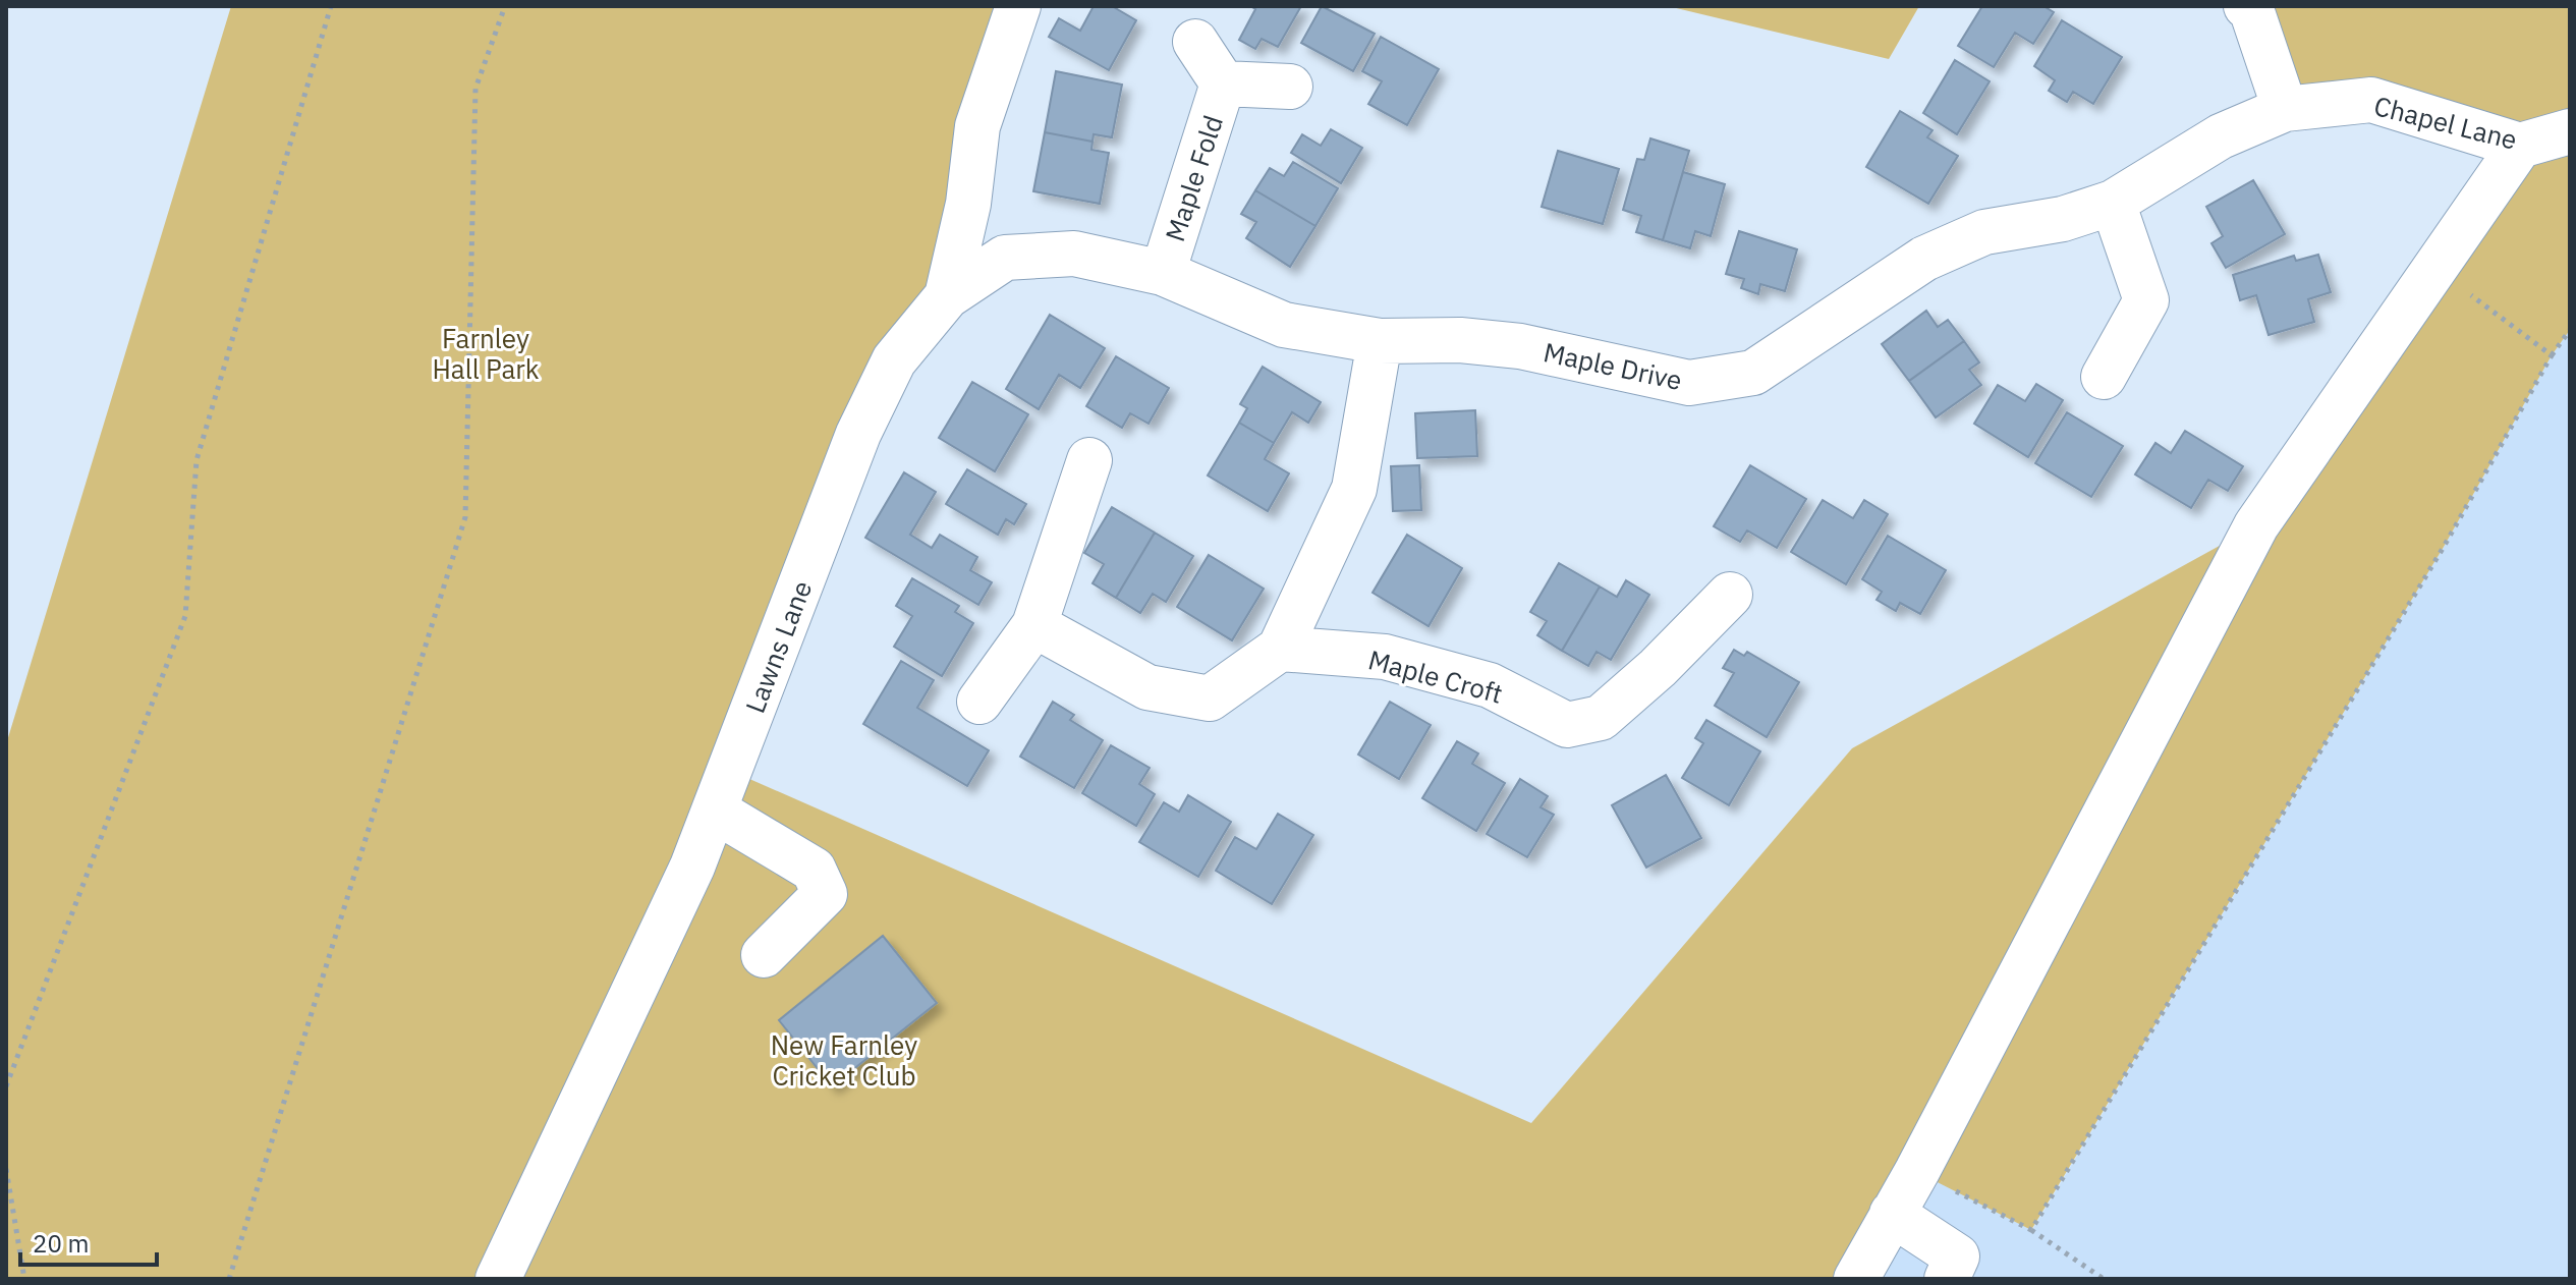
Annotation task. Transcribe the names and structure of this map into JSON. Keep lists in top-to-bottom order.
{
  "streets": {
    "street": [
      "Chapel Lane",
      "Maple Fold",
      "Maple Drive",
      "Lawns Lane",
      "Maple Croft"
    ]
  },
  "crossings": [
    ["Chapel Lane", "Maple Drive"],
    ["Maple Fold", "Maple Drive"],
    ["Maple Drive", "Lawns Lane"]
  ],
  "parks": ["Farnley Hall Park", "New Farnley Cricket Club"],
  "scale_bar": "20 m"
}
